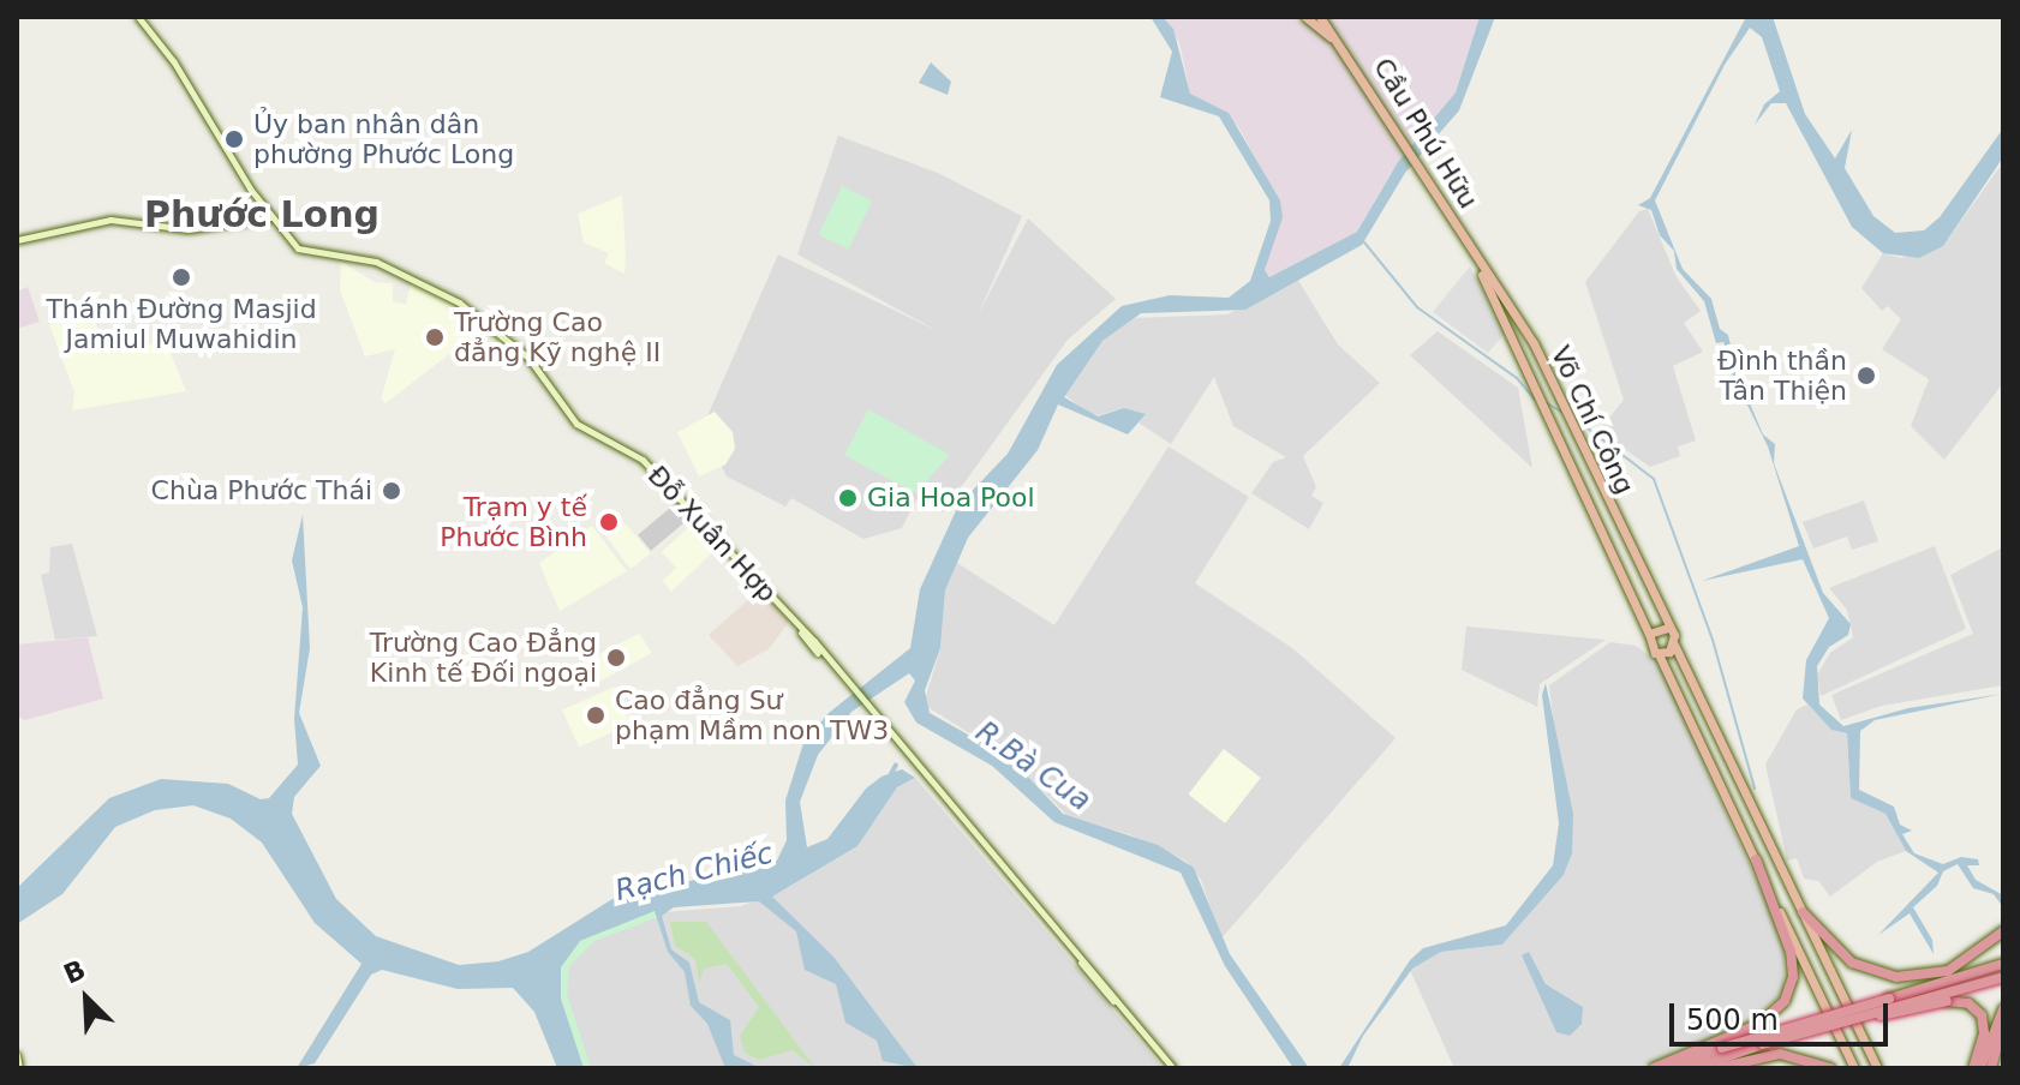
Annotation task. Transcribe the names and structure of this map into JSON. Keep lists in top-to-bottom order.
{
  "streets": {
    "highway": ["Cầu Phú Hữu", "Võ Chí Công"],
    "main road": ["Đỗ Xuân Hợp"]
  },
  "crossings": [
    ["Cầu Phú Hữu", "Võ Chí Công"]
  ],
  "districts": ["Phước Long"],
  "water": ["R.Bà Cua", "Rạch Chiếc"],
  "places": [
    "Ủy ban nhân dân phường Phước Long",
    "Thánh Đường Masjid Jamiul Muwahidin",
    "Trường Cao đẳng Kỹ nghệ II",
    "Đình thần Tân Thiện",
    "Chùa Phước Thái",
    "Gia Hoa Pool",
    "Trạm y tế Phước Bình",
    "Trường Cao Đẳng Kinh tế Đối ngoại",
    "Cao đẳng Sư phạm Mầm non TW3"
  ],
  "scale_bar": "500 m",
  "north": "top left"
}
